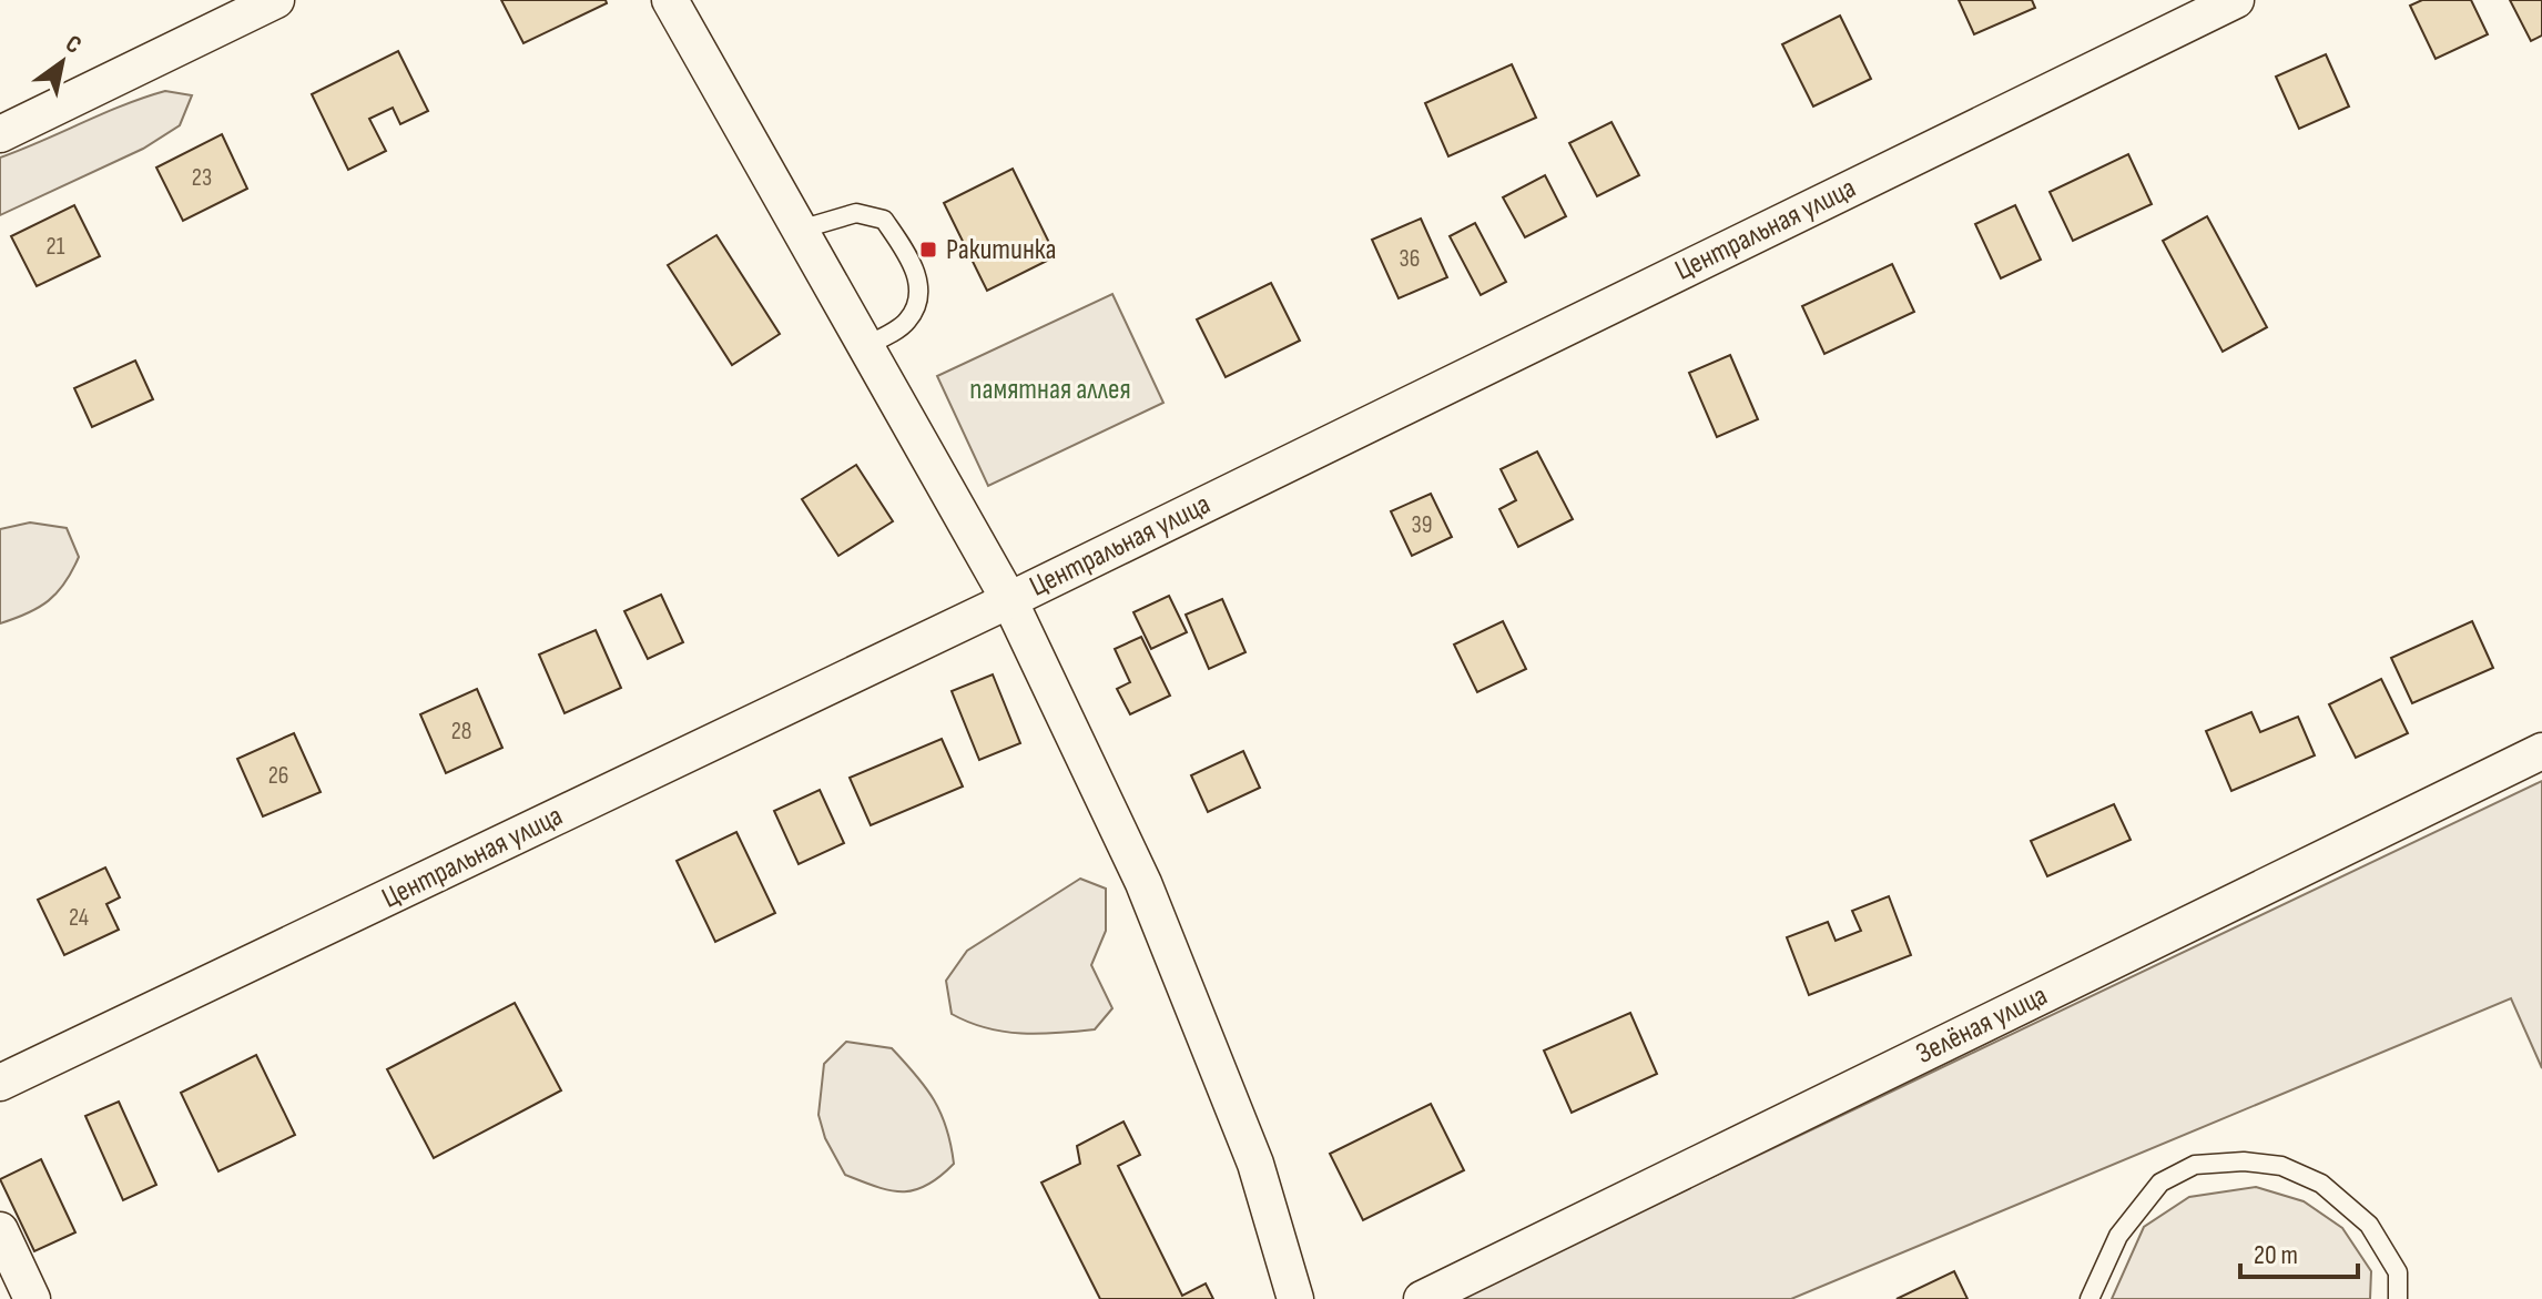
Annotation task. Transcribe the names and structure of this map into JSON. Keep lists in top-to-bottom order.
{
  "streets": {
    "street": ["Центральная улица", "Зелёная улица"]
  },
  "parks": ["памятная аллея"],
  "places": {
    "transit": ["Ракитинка"]
  },
  "house_numbers": [
    "23",
    "21",
    "36",
    "39",
    "28",
    "26",
    "24"
  ],
  "scale_bar": "20 m",
  "north": "top right"
}
